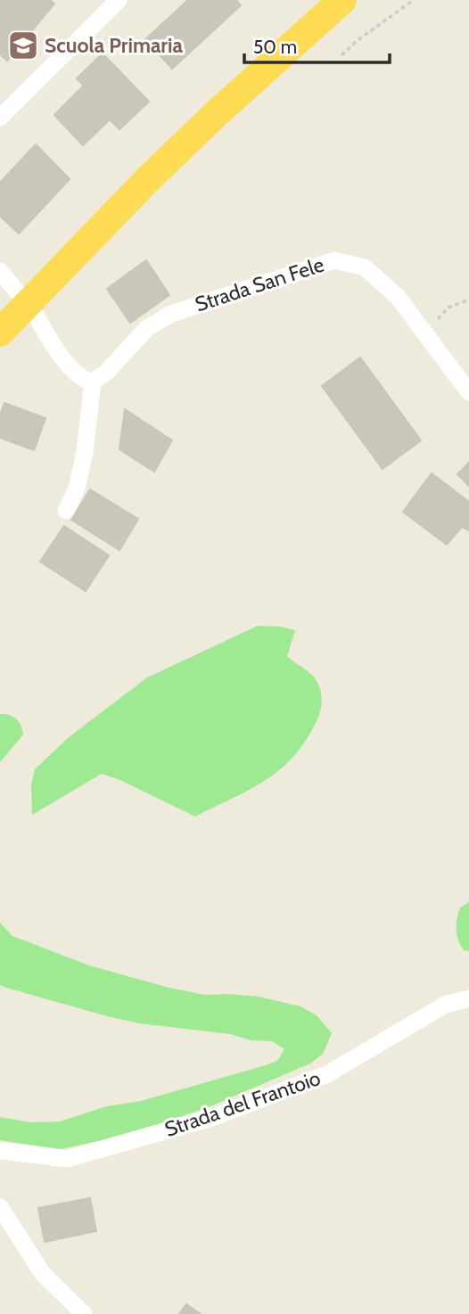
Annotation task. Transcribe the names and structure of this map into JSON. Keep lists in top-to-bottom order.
{
  "streets": {
    "street": ["Strada San Fele", "Strada del Frantoio"]
  },
  "places": {
    "school or university": ["Scuola Primaria"]
  },
  "scale_bar": "50 m"
}
